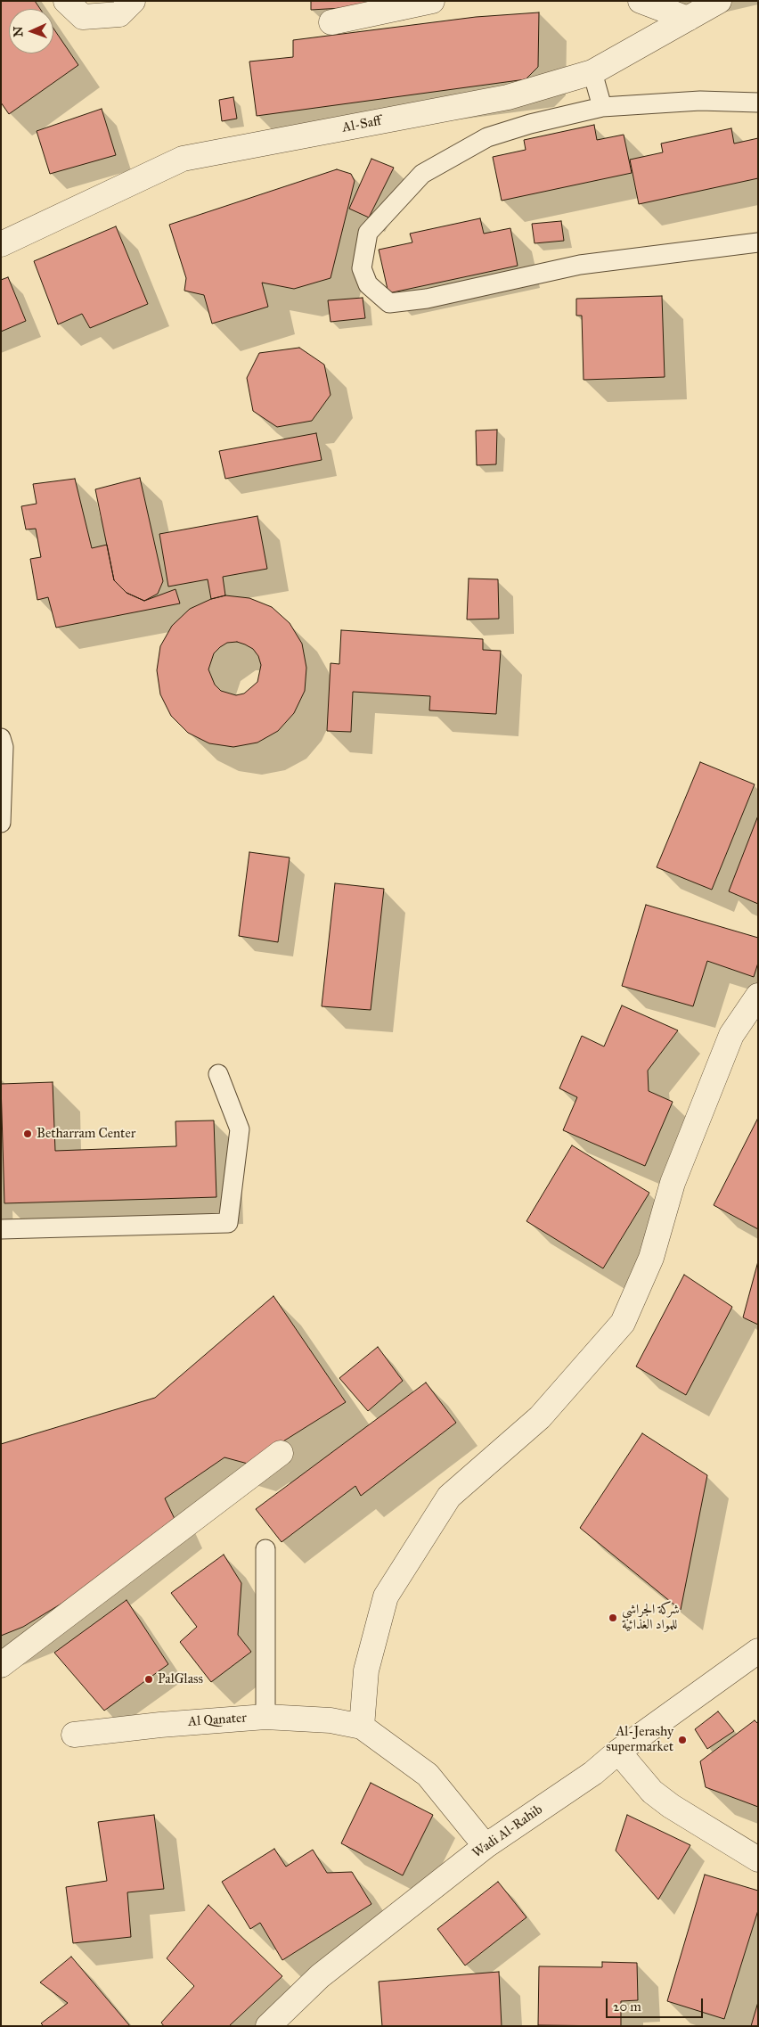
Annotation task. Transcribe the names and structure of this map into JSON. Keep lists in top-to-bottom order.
{
  "streets": {
    "street": ["Al-Saff", "Al Qanater", "Wadi Al-Rahib"]
  },
  "places": [
    "Betharram Center",
    "شركة الجراشي للمواد الغذائية",
    "PalGlass",
    "Al-Jerashy supermarket"
  ],
  "scale_bar": "20 m",
  "north": "left"
}
